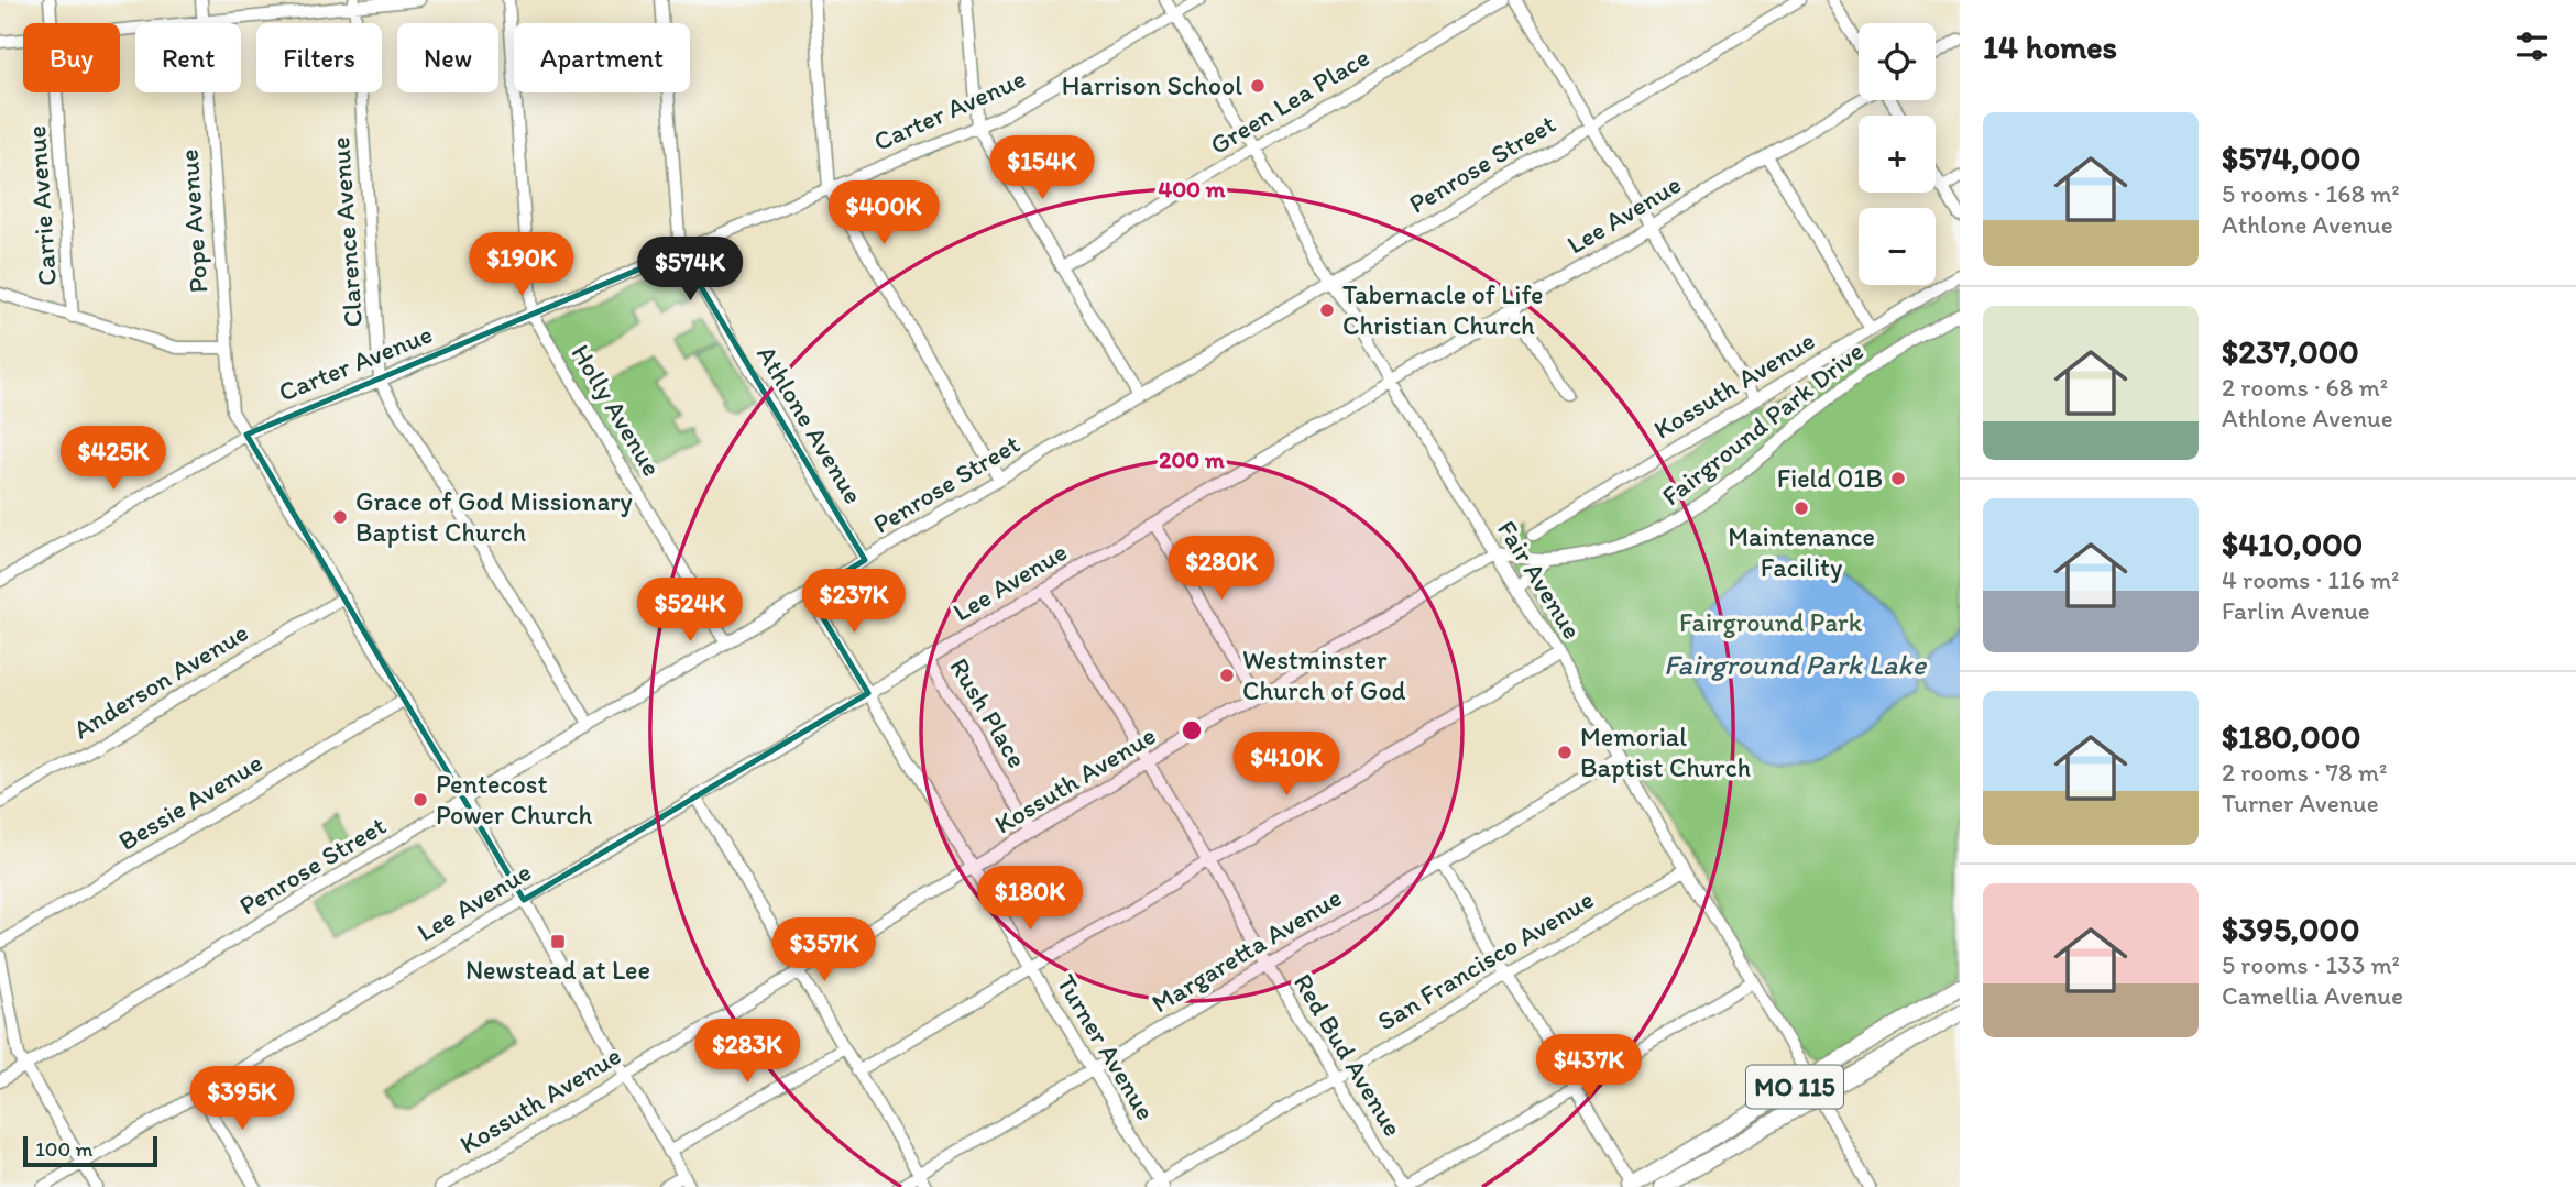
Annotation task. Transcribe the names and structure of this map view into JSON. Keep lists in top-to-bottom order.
{
  "streets": {
    "main road": ["MO 115"],
    "street": [
      "Green Lea Place",
      "Carter Avenue",
      "Penrose Street",
      "Carrie Avenue",
      "Lee Avenue",
      "Pope Avenue",
      "Clarence Avenue",
      "Kossuth Avenue",
      "Holly Avenue",
      "Fairground Park Drive",
      "Athlone Avenue",
      "Fair Avenue",
      "Anderson Avenue",
      "Rush Place",
      "Bessie Avenue",
      "Margaretta Avenue",
      "San Francisco Avenue",
      "Turner Avenue",
      "Red Bud Avenue"
    ]
  },
  "crossings": [
    ["Green Lea Place", "Fair Avenue"],
    ["Carter Avenue", "Pope Avenue"],
    ["Carter Avenue", "Clarence Avenue"],
    ["Carter Avenue", "Holly Avenue"],
    ["Carter Avenue", "Athlone Avenue"],
    ["Carter Avenue", "Fair Avenue"],
    ["Penrose Street", "Pope Avenue"],
    ["Penrose Street", "Clarence Avenue"],
    ["Penrose Street", "Holly Avenue"],
    ["Penrose Street", "Athlone Avenue"],
    ["Penrose Street", "Fair Avenue"],
    ["Lee Avenue", "Pope Avenue"],
    ["Lee Avenue", "Fair Avenue"],
    ["Lee Avenue", "Rush Place"],
    ["Lee Avenue", "Turner Avenue"],
    ["Lee Avenue", "Red Bud Avenue"],
    ["Pope Avenue", "Kossuth Avenue"],
    ["Pope Avenue", "Anderson Avenue"],
    ["Pope Avenue", "Bessie Avenue"],
    ["Kossuth Avenue", "Fairground Park Drive"],
    ["Kossuth Avenue", "Fair Avenue"],
    ["Kossuth Avenue", "Rush Place"],
    ["Kossuth Avenue", "Turner Avenue"],
    ["Kossuth Avenue", "Red Bud Avenue"],
    ["Fairground Park Drive", "Fair Avenue"],
    ["Fair Avenue", "Margaretta Avenue"],
    ["Fair Avenue", "San Francisco Avenue"],
    ["Fair Avenue", "MO 115"],
    ["Margaretta Avenue", "Turner Avenue"],
    ["Margaretta Avenue", "Red Bud Avenue"],
    ["San Francisco Avenue", "Turner Avenue"],
    ["San Francisco Avenue", "Red Bud Avenue"]
  ],
  "water": ["Fairground Park Lake"],
  "parks": ["Fairground Park"],
  "places": {
    "other": [
      "Harrison School",
      "Tabernacle of Life Christian Church",
      "Field 01B",
      "Maintenance Facility",
      "Grace of God Missionary Baptist Church",
      "Westminster Church of God",
      "Memorial Baptist Church",
      "Pentecost Power Church"
    ],
    "transit": ["Newstead at Lee"]
  },
  "scale_bar": "100 m",
  "page": {
    "heading": "14 homes",
    "map_buttons": ["+", "−"],
    "chip": [
      "Buy",
      "Rent",
      "Filters",
      "New",
      "Apartment"
    ],
    "list": [
      {
        "name": "$574,000",
        "note": "5 rooms · 168 m² · Athlone Avenue"
      },
      {
        "name": "$237,000",
        "note": "2 rooms · 68 m² · Athlone Avenue"
      },
      {
        "name": "$410,000",
        "note": "4 rooms · 116 m² · Farlin Avenue"
      },
      {
        "name": "$180,000",
        "note": "2 rooms · 78 m² · Turner Avenue"
      },
      {
        "name": "$395,000",
        "note": "5 rooms · 133 m² · Camellia Avenue"
      }
    ],
    "price": [
      "$154K",
      "$400K",
      "$190K",
      "$574K",
      "$425K",
      "$280K",
      "$237K",
      "$524K",
      "$410K",
      "$180K",
      "$357K",
      "$283K",
      "$437K",
      "$395K"
    ],
    "scale": "100 m"
  },
  "rings": ["400 m", "200 m"]
}
